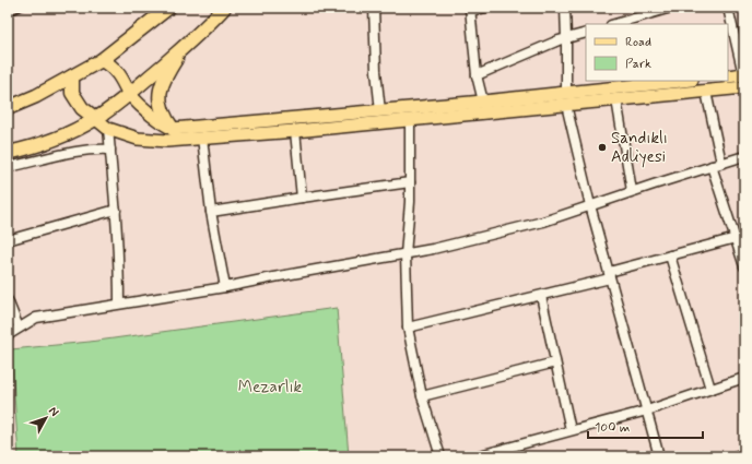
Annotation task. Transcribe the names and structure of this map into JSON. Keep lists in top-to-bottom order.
{
  "parks": ["Mezarlık"],
  "places": ["Sandıklı Adliyesi"],
  "legend": ["Road", "Park"],
  "scale_bar": "100 m",
  "north": "top right"
}
